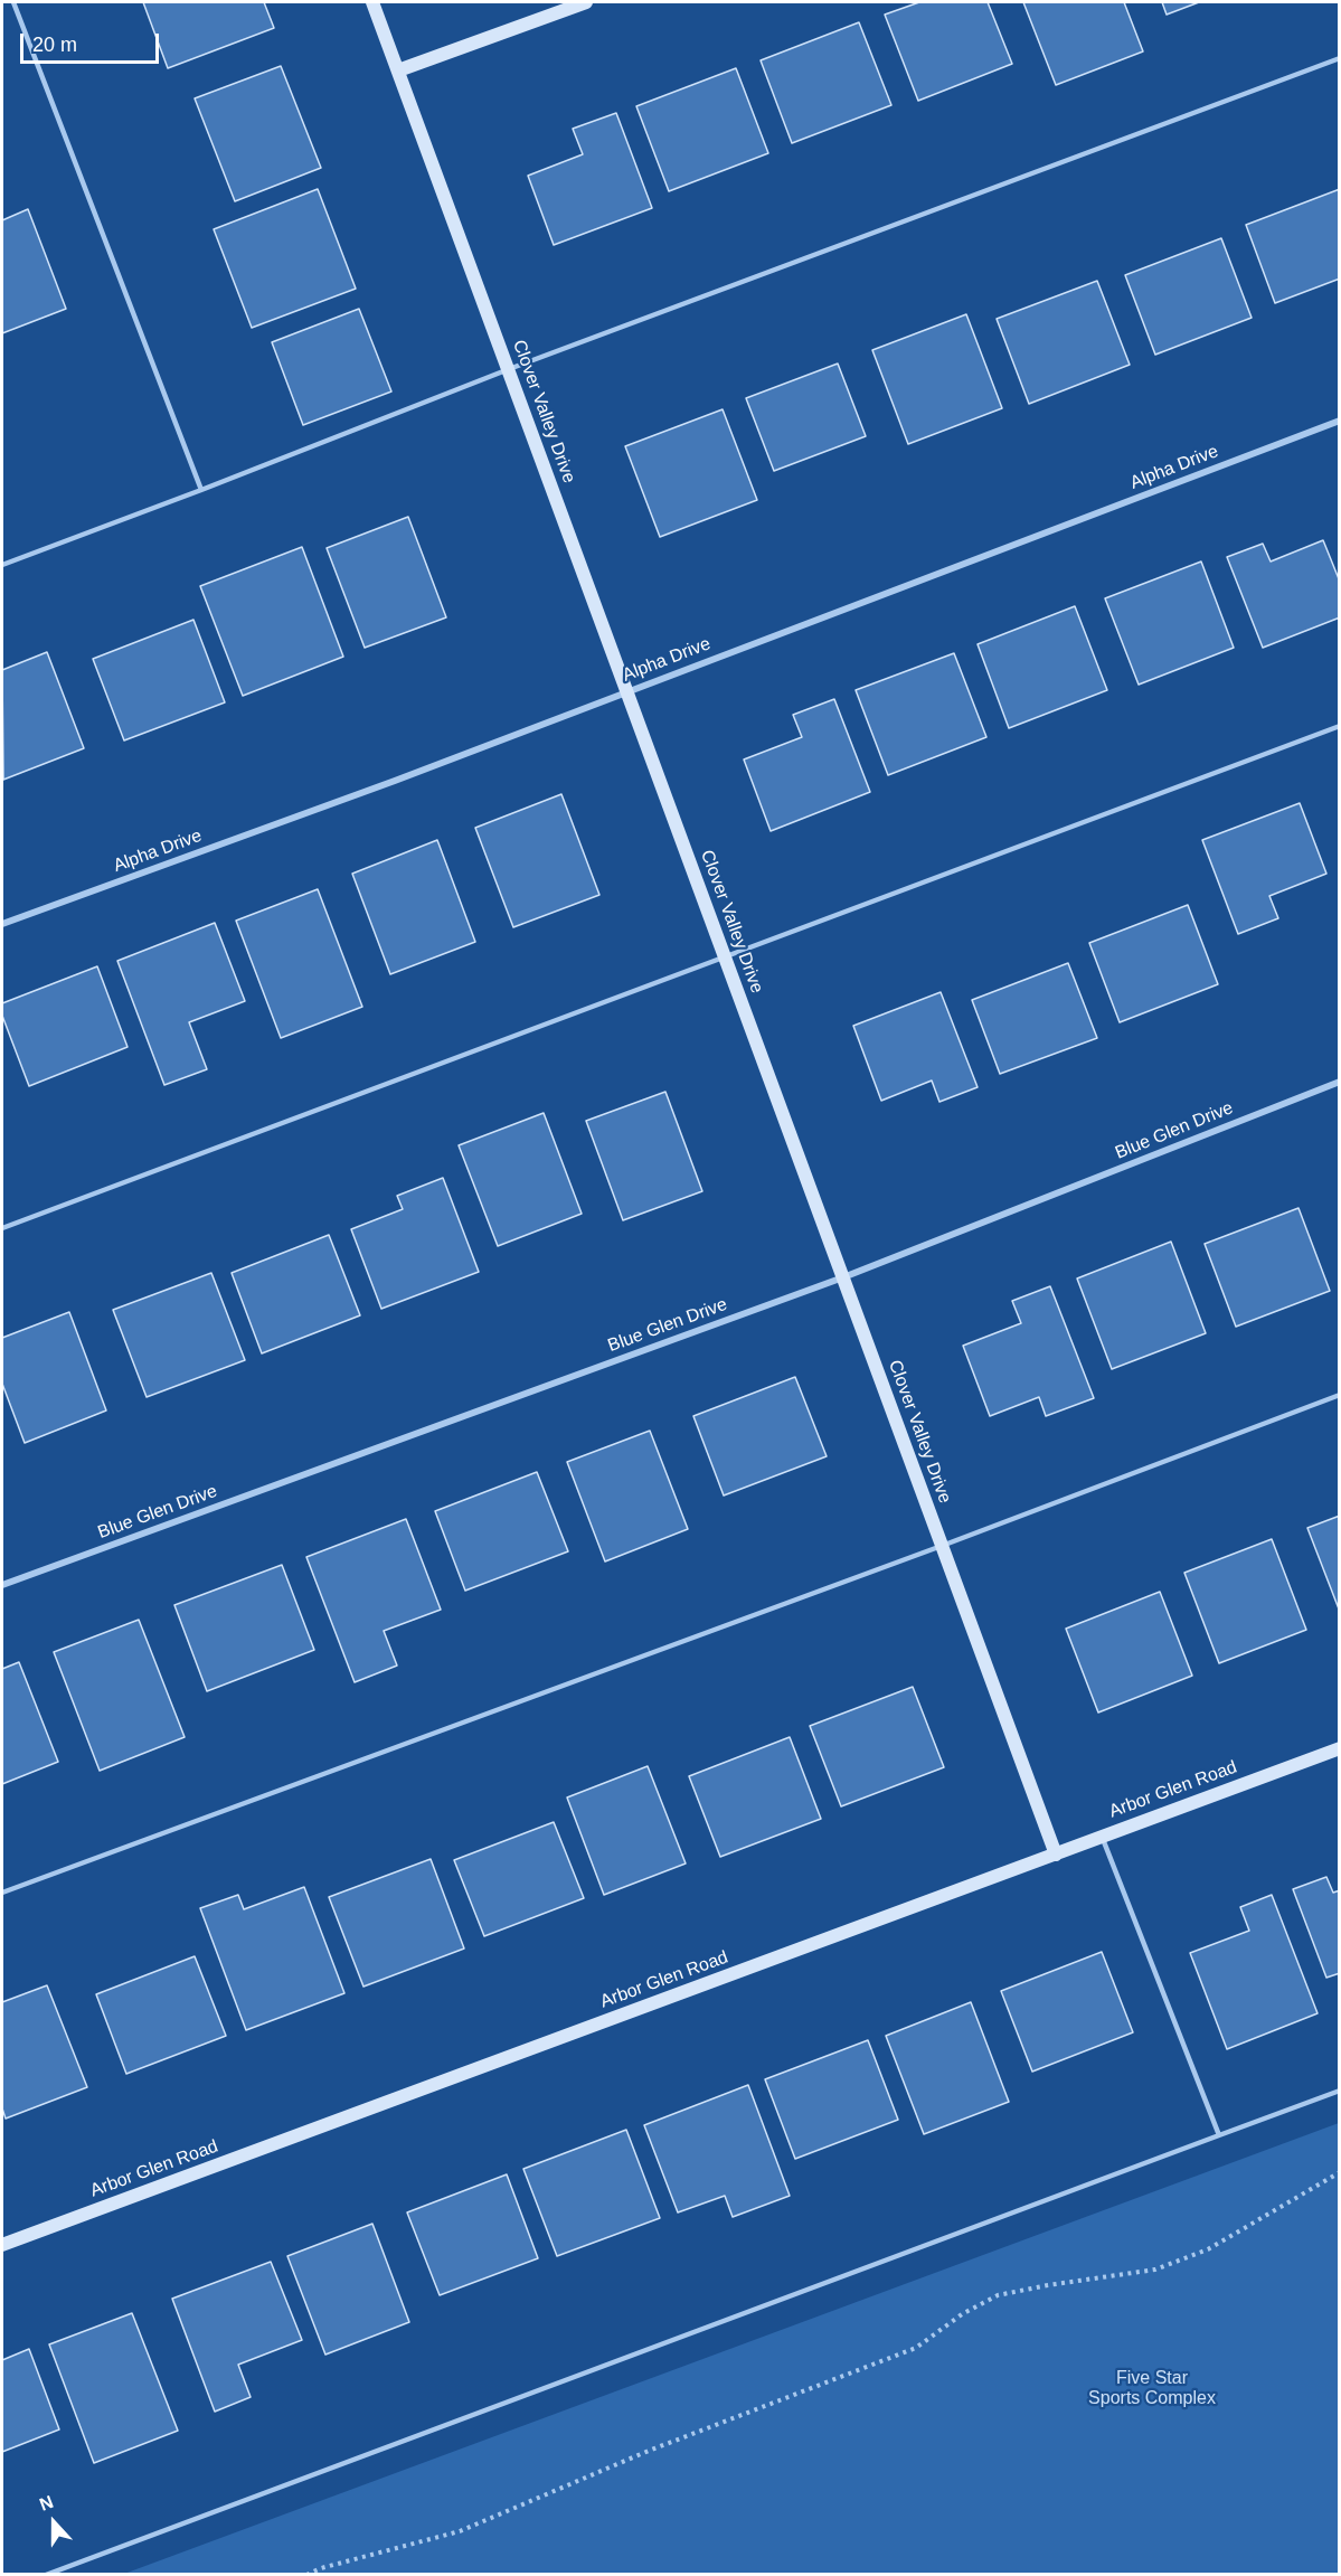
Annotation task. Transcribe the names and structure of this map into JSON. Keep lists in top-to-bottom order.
{
  "streets": {
    "street": [
      "Clover Valley Drive",
      "Alpha Drive",
      "Blue Glen Drive",
      "Arbor Glen Road"
    ]
  },
  "crossings": [
    ["Clover Valley Drive", "Alpha Drive"],
    ["Clover Valley Drive", "Blue Glen Drive"],
    ["Clover Valley Drive", "Arbor Glen Road"]
  ],
  "parks": ["Five Star Sports Complex"],
  "scale_bar": "20 m",
  "north": "top"
}
